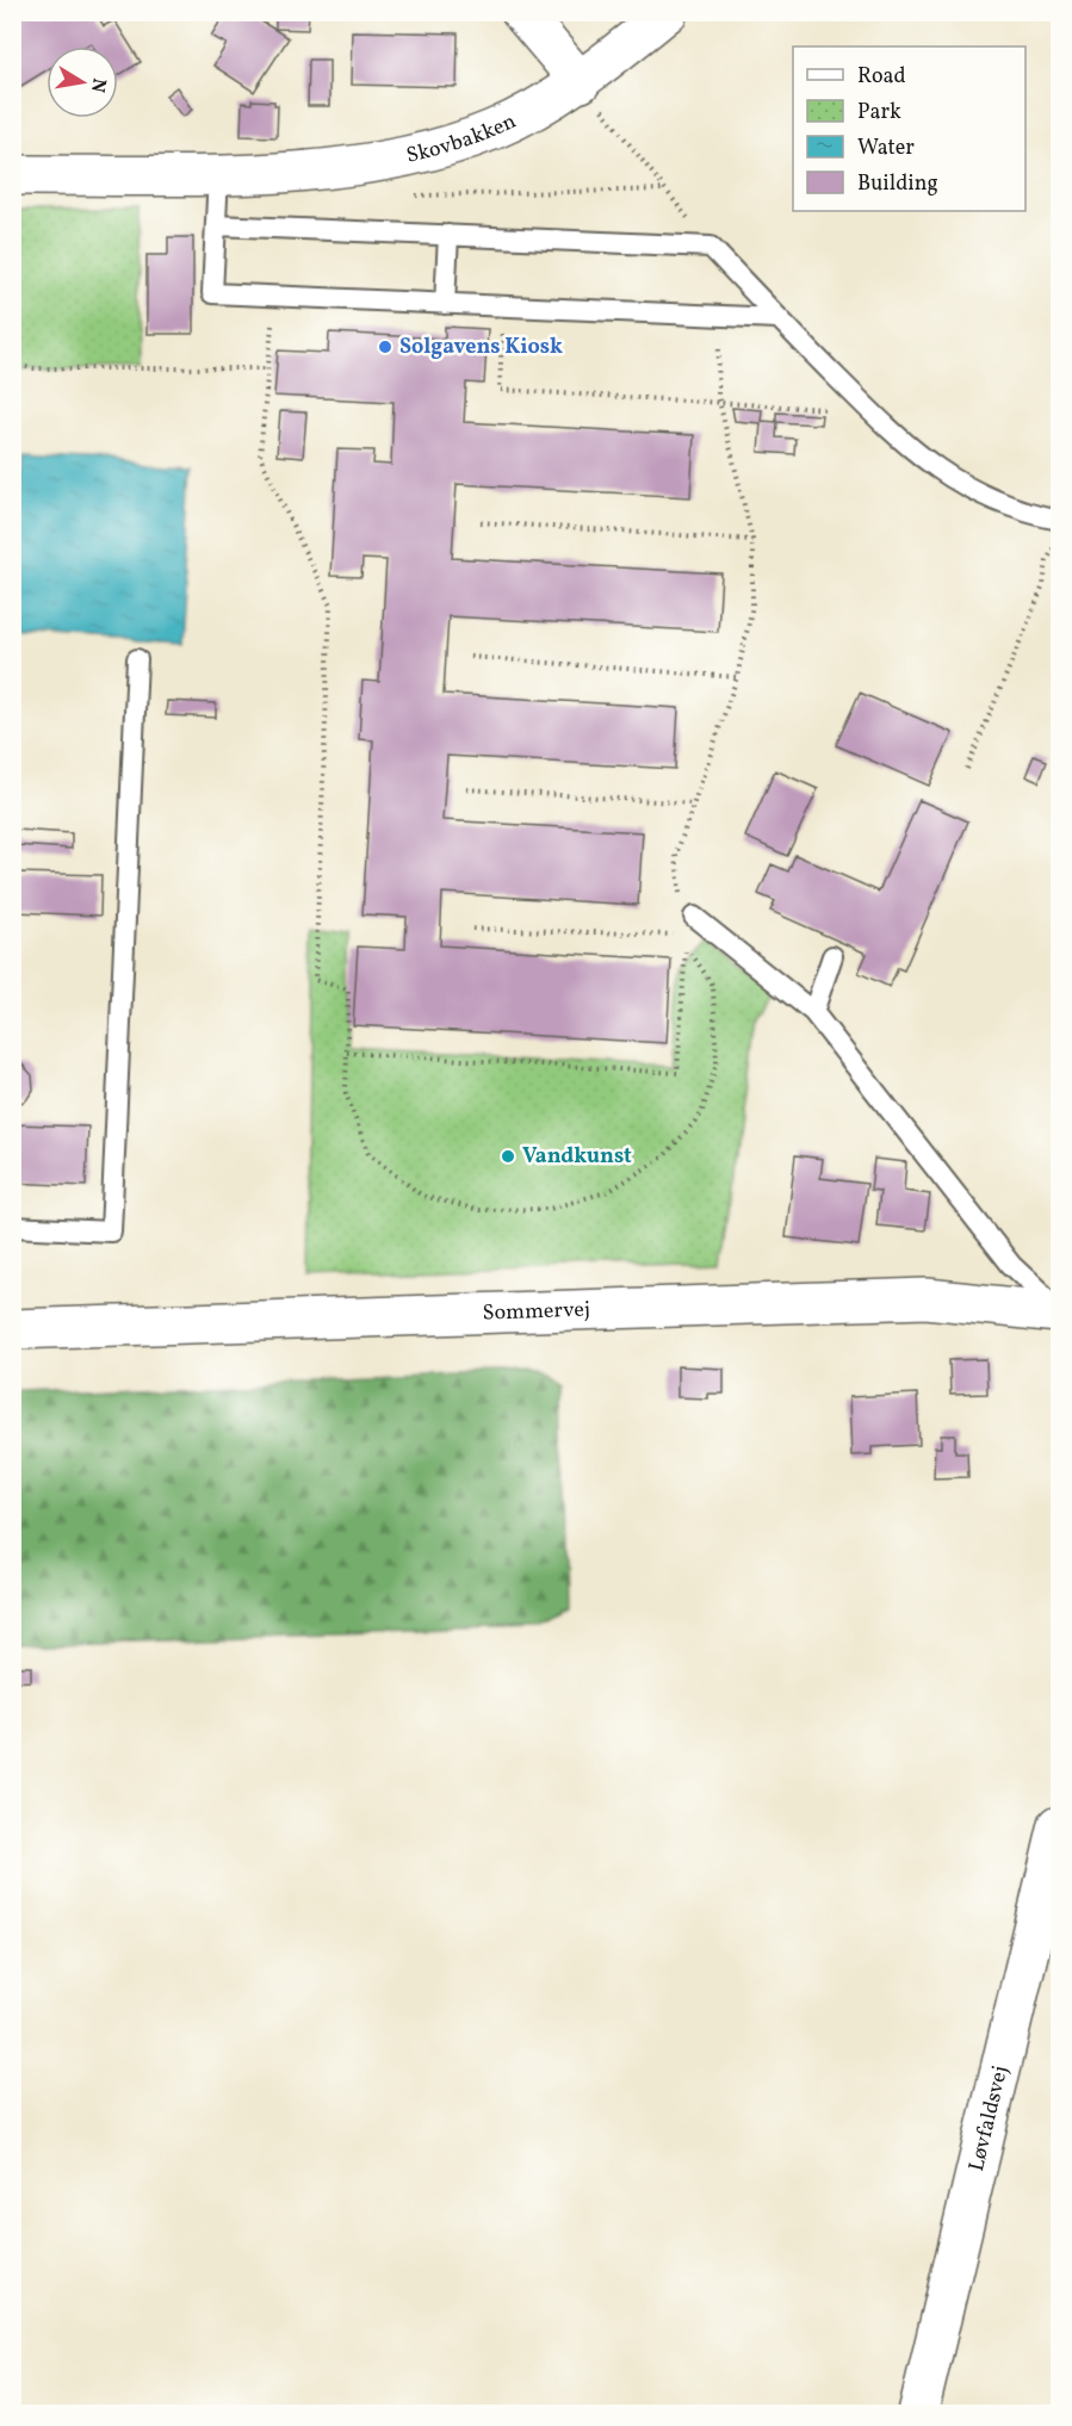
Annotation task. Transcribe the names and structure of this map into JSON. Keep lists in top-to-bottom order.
{
  "streets": {
    "street": ["Skovbakken", "Sommervej", "Løvfaldsvej"]
  },
  "places": ["Solgavens Kiosk", "Vandkunst"],
  "legend": [
    "Road",
    "Park",
    "Water",
    "Building"
  ],
  "north": "right"
}
